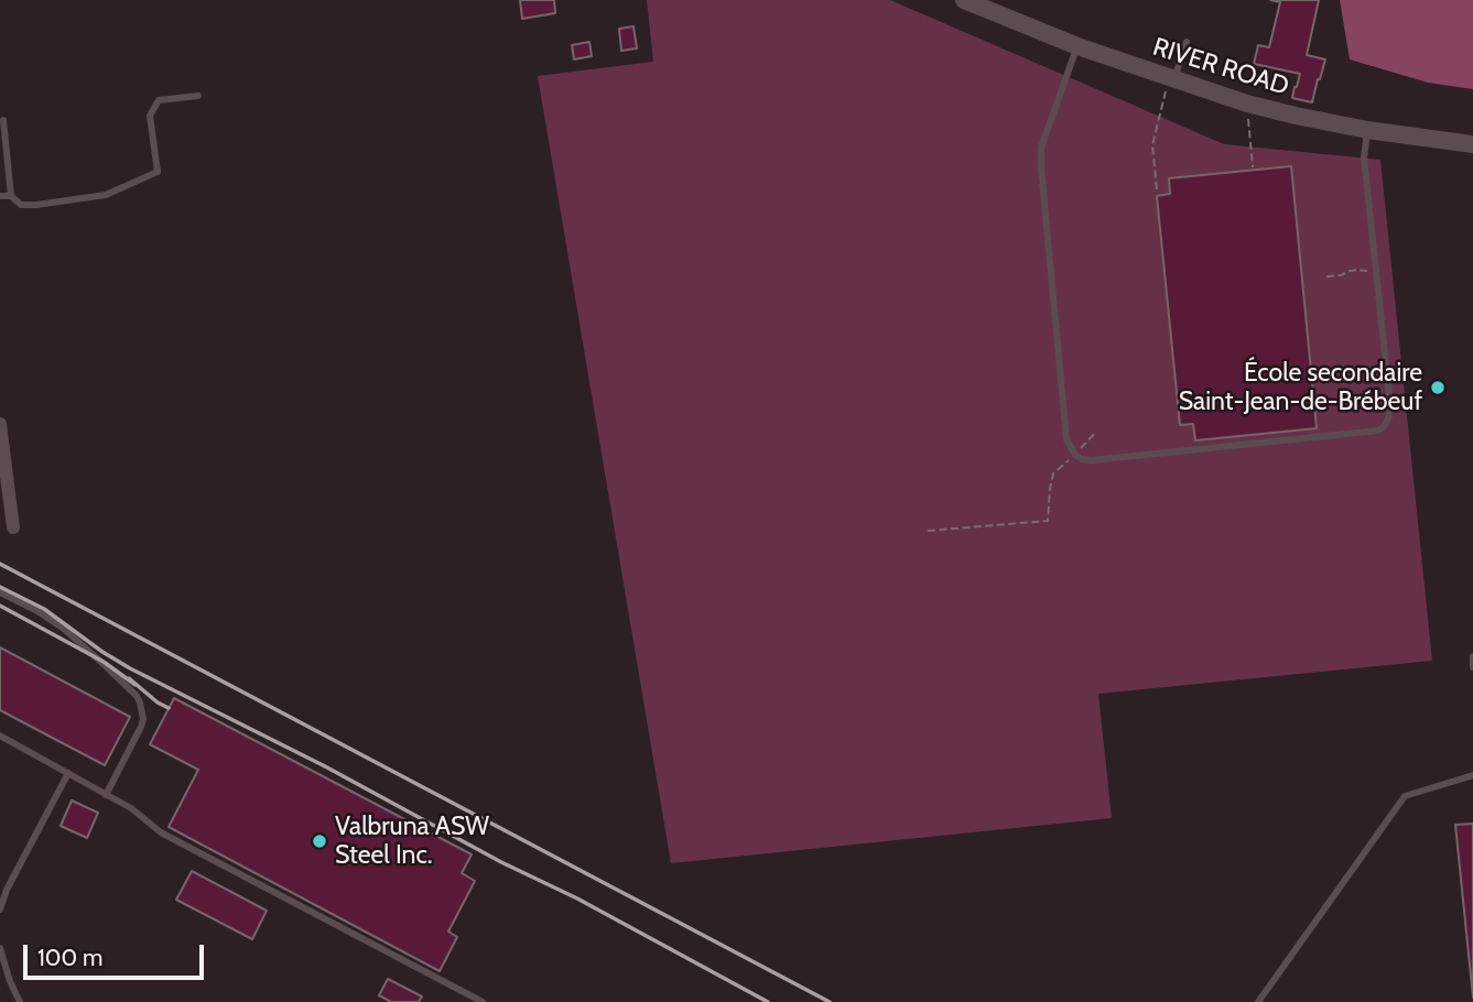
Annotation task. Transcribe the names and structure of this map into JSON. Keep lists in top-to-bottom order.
{
  "streets": {
    "street": ["RIVER ROAD"]
  },
  "places": ["École secondaire Saint-Jean-de-Brébeuf", "Valbruna ASW Steel Inc."],
  "scale_bar": "100 m"
}
